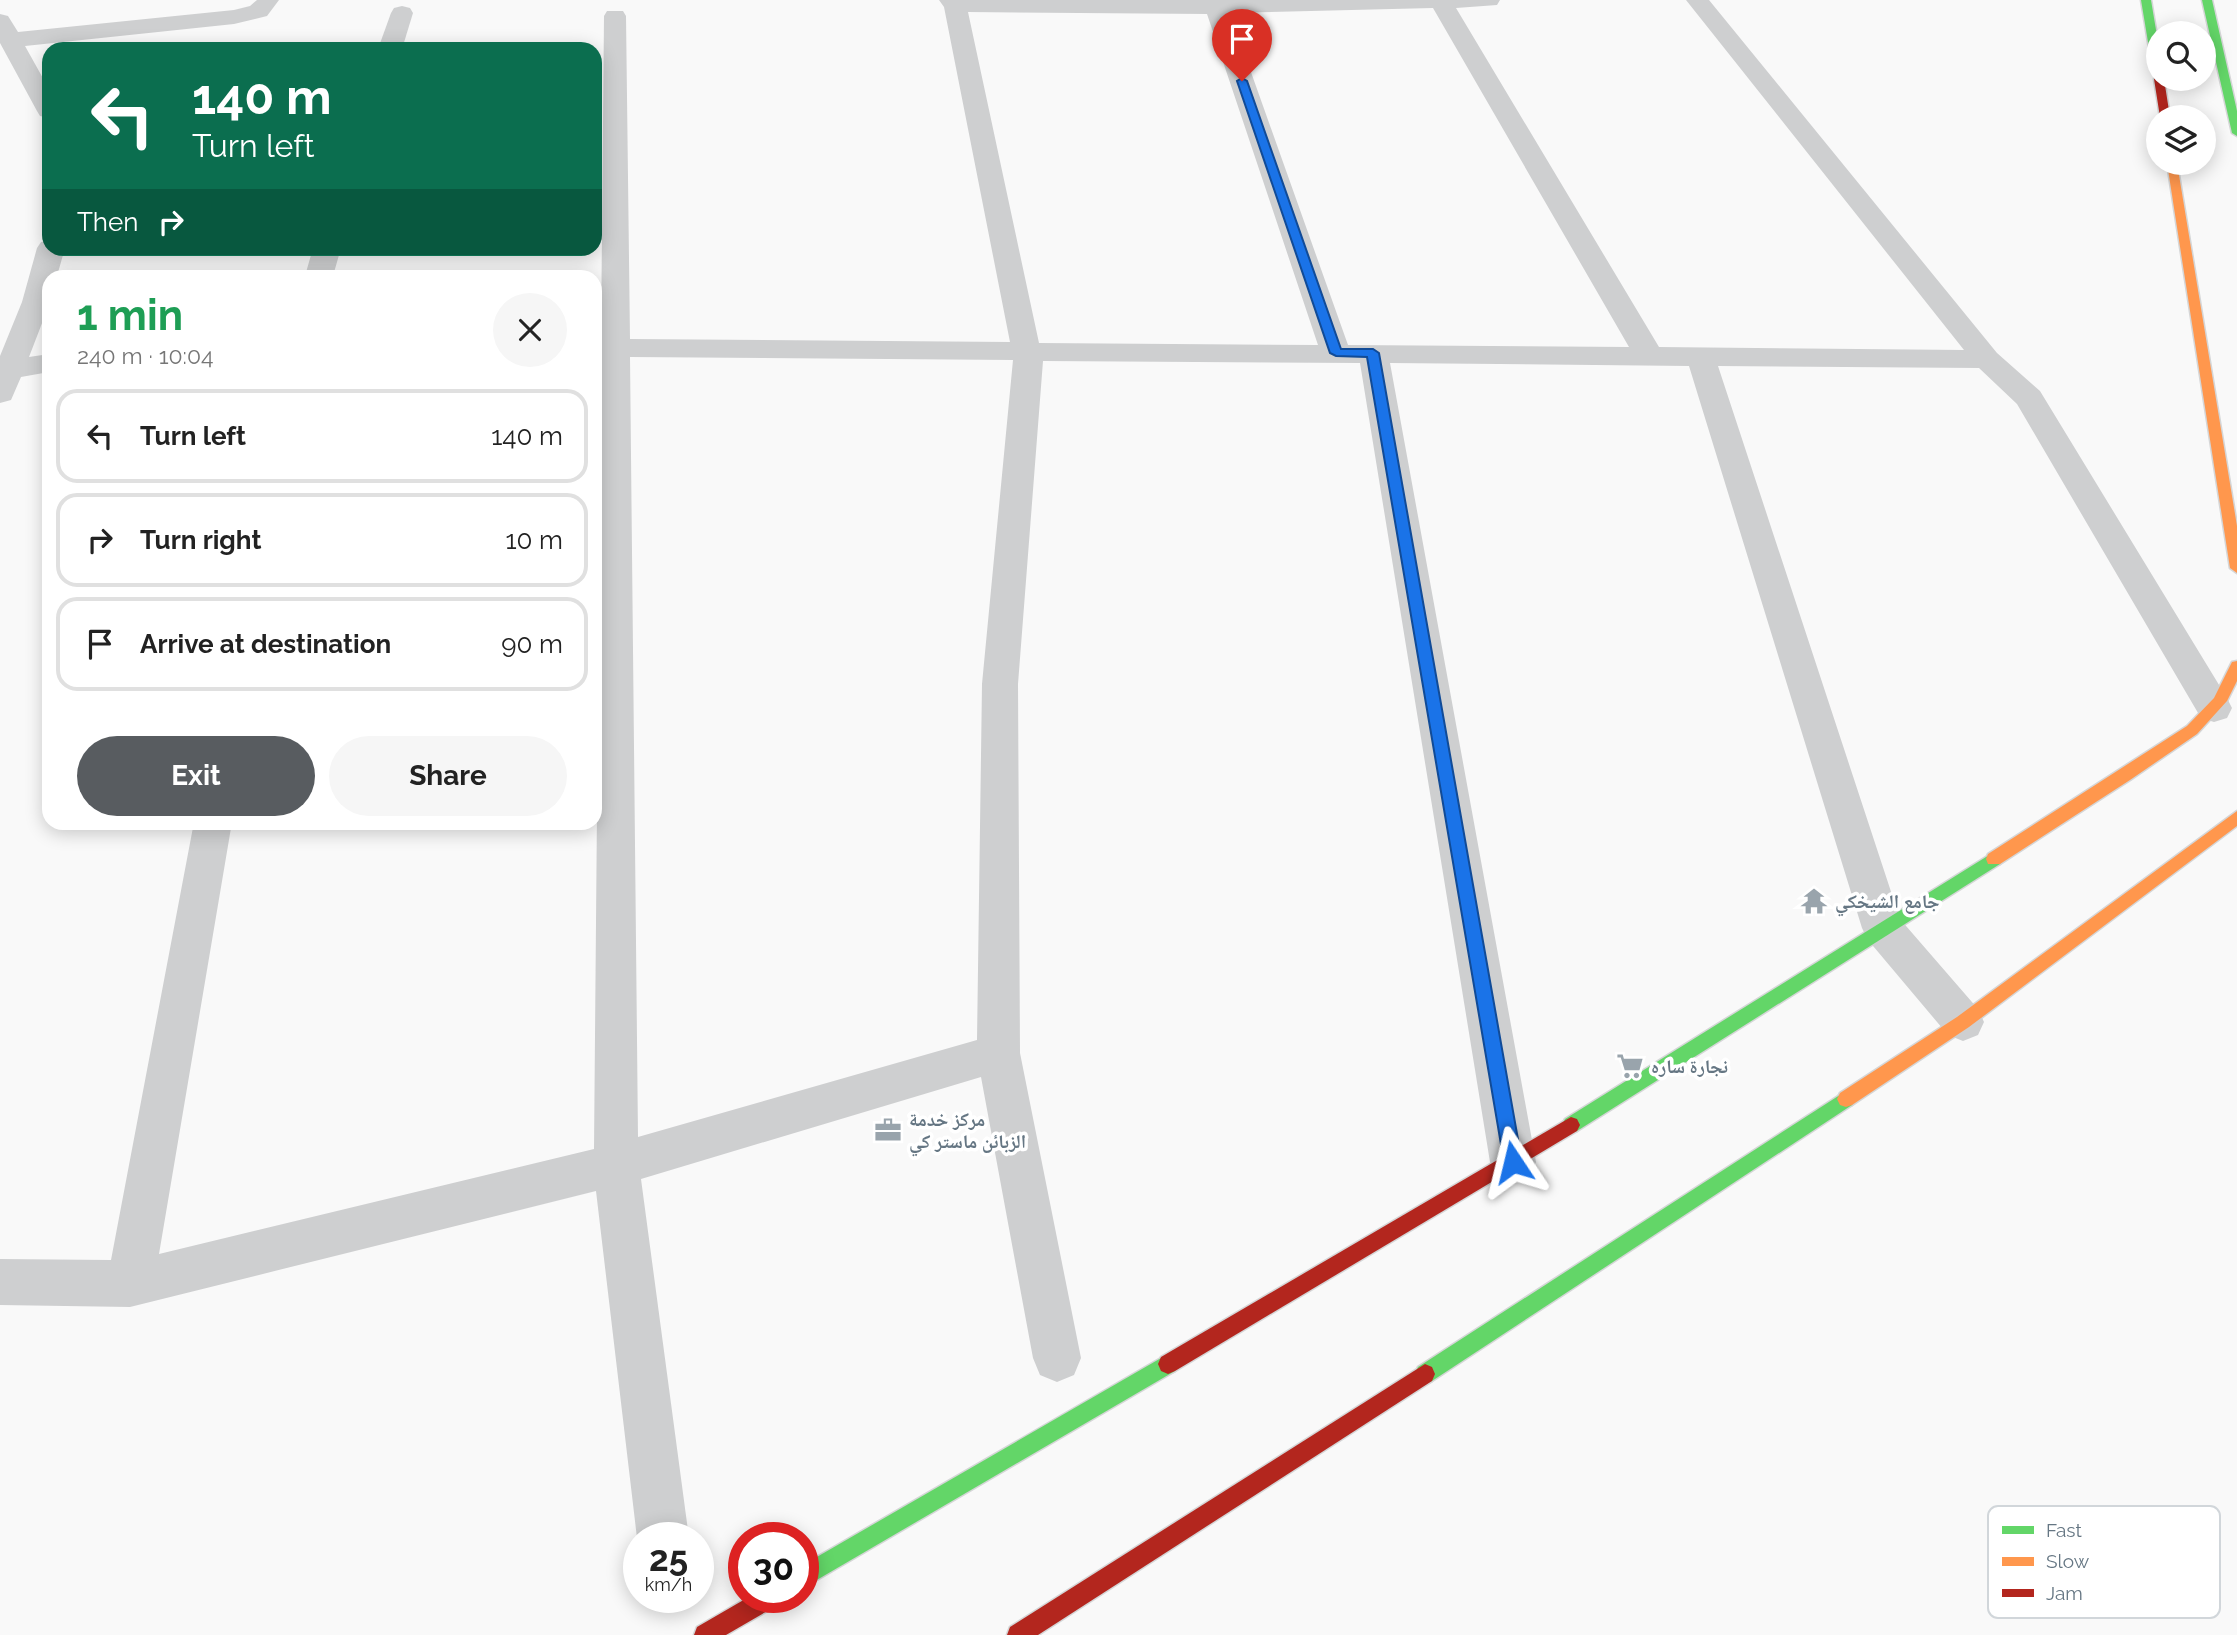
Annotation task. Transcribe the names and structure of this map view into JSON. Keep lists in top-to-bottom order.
{
  "places": {
    "temple": ["جامع الشيخكي"],
    "supermarket": ["نجارة ساره"],
    "office": ["مركز خدمة الزبائن ماستر كي"]
  },
  "legend": ["Fast", "Slow", "Jam"],
  "page": {
    "turn": ["140 m", "Turn left"],
    "then": "Then",
    "heading": ["1 min", "240 m · 10:04"],
    "list": [
      {
        "name": "Turn left",
        "value": "140 m"
      },
      {
        "name": "Turn right",
        "value": "10 m"
      },
      {
        "name": "Arrive at destination",
        "value": "90 m"
      }
    ],
    "buttons": ["Exit", "Share"],
    "speed": "25 km/h",
    "limit": "30"
  }
}
